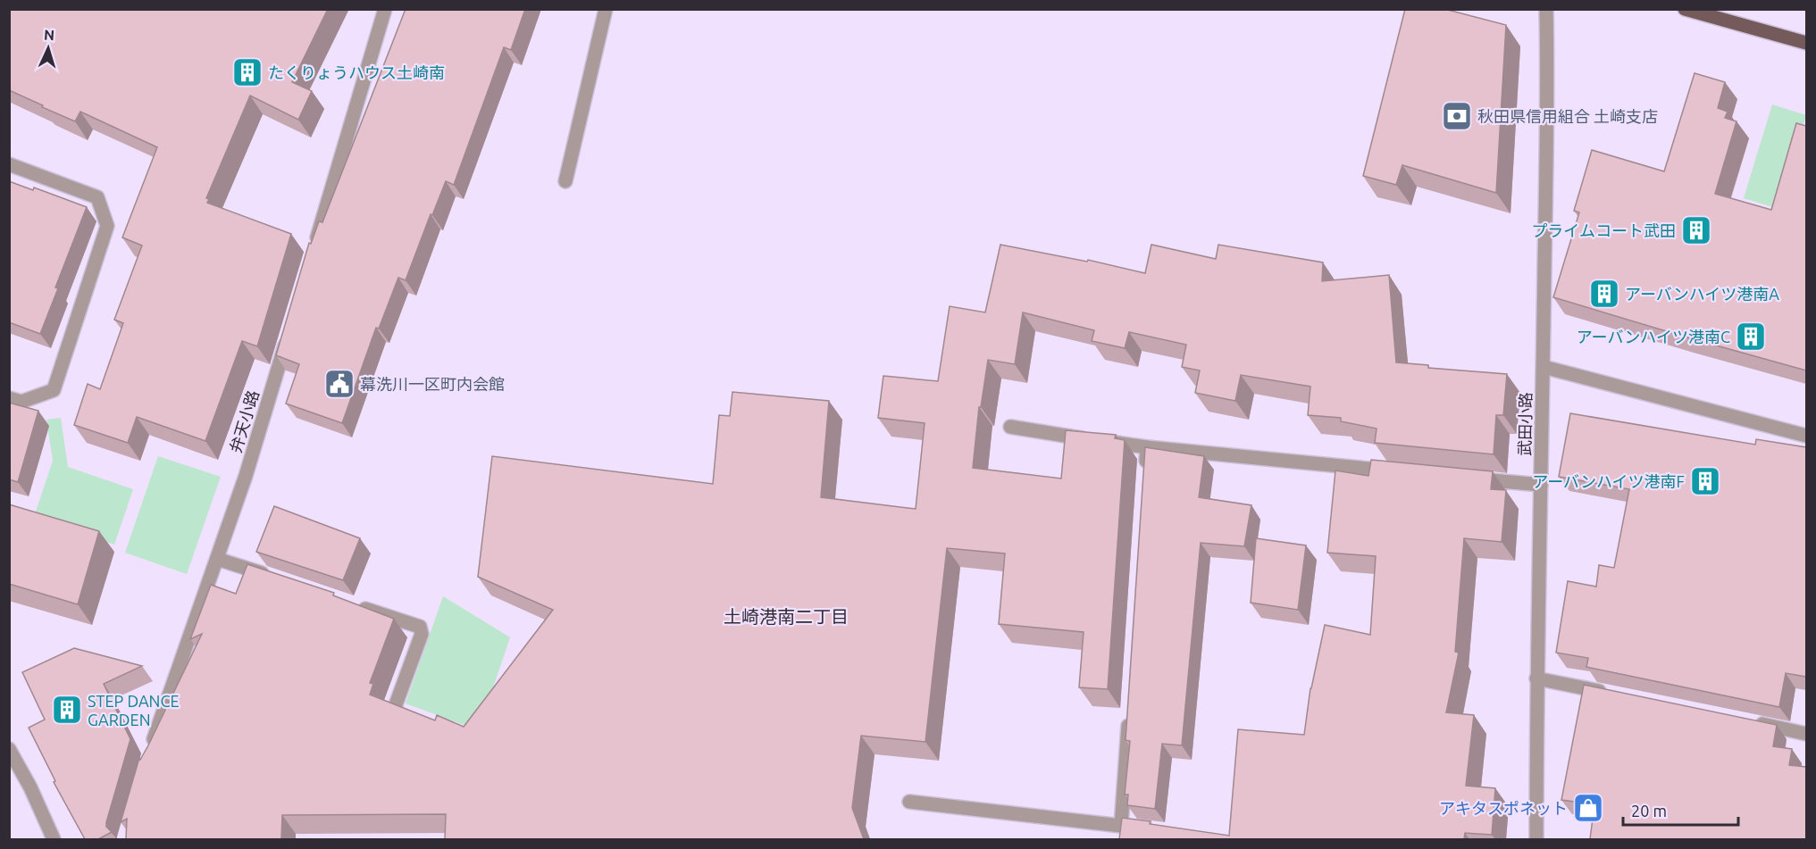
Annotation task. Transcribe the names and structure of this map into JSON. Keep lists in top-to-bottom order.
{
  "streets": {
    "street": ["弁天小路", "武田小路"]
  },
  "districts": ["土崎港南二丁目"],
  "places": {
    "building": [
      "たくりょうハウス土崎南",
      "プライムコート武田",
      "アーバンハイツ港南A",
      "アーバンハイツ港南C",
      "アーバンハイツ港南F",
      "STEP DANCE GARDEN"
    ],
    "bank": ["秋田県信用組合 土崎支店"],
    "public building": ["幕洗川一区町内会館"],
    "shop": ["アキタスポネット"]
  },
  "scale_bar": "20 m",
  "north": "top"
}
